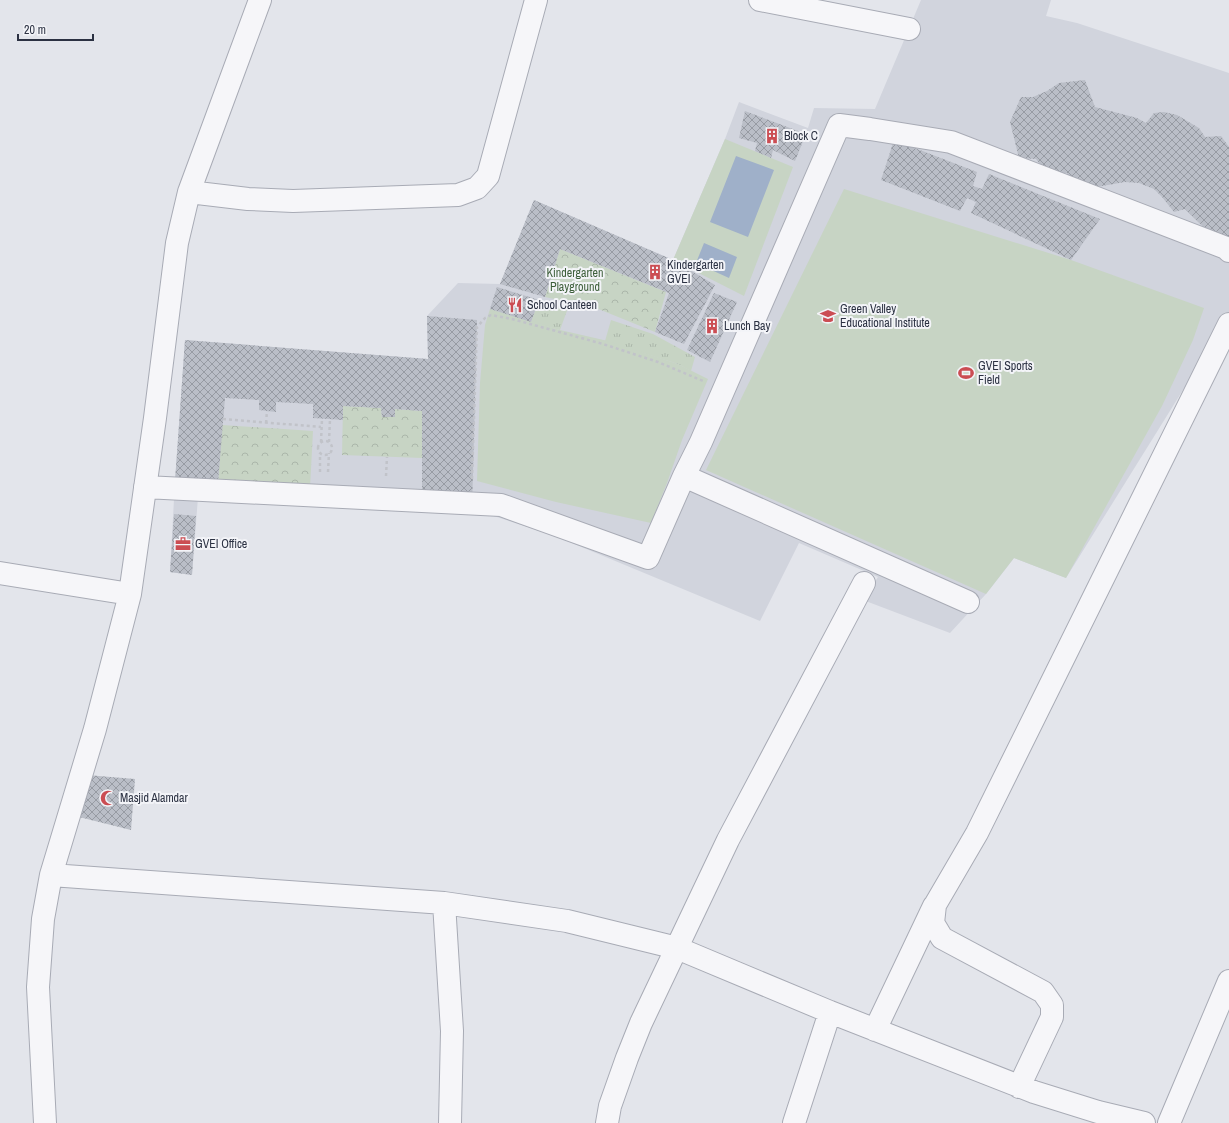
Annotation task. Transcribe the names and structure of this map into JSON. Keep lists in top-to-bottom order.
{
  "parks": ["Kindergarten Playground"],
  "places": {
    "building": ["Block C", "Kindergarten GVEI", "Lunch Bay"],
    "restaurant": ["School Canteen"],
    "school or university": ["Green Valley Educational Institute"],
    "sports": ["GVEI Sports Field"],
    "office": ["GVEI Office"],
    "mosque": ["Masjid Alamdar"]
  },
  "scale_bar": "20 m"
}
